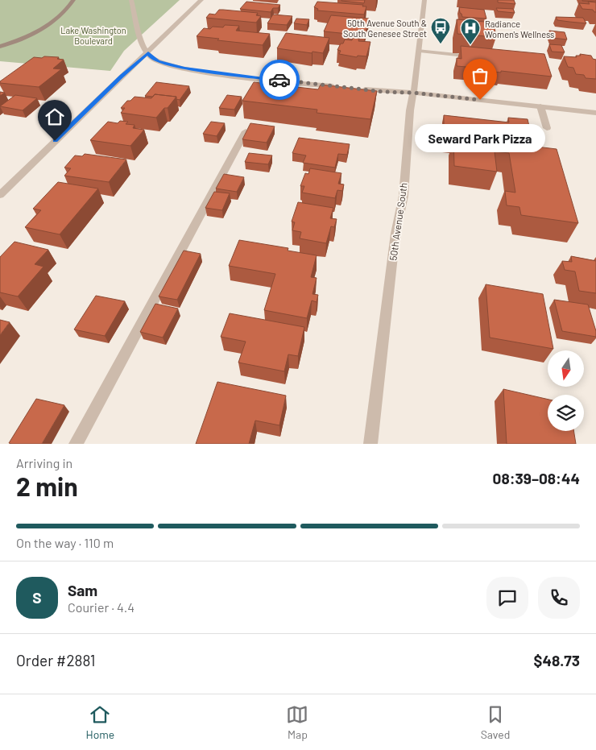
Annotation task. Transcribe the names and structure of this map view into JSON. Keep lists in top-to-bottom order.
{
  "streets": {
    "street": ["50th Avenue South"]
  },
  "parks": ["Lake Washington Boulevard"],
  "places": {
    "bus stop": ["50th Avenue South & South Genesee Street"],
    "hospital": ["Radiance Women's Wellness"],
    "other": ["Seward Park Pizza"]
  },
  "north": "bottom",
  "page": {
    "bubble": "Seward Park Pizza",
    "heading": ["2 min", "Arriving in", "08:39–08:44"],
    "panel": [
      "Sam",
      "Courier · 4.4",
      "Order #2881",
      "$48.73"
    ],
    "bar": "On the way · 110 m",
    "round": "S",
    "tabs": ["Home", "Map", "Saved"]
  }
}
